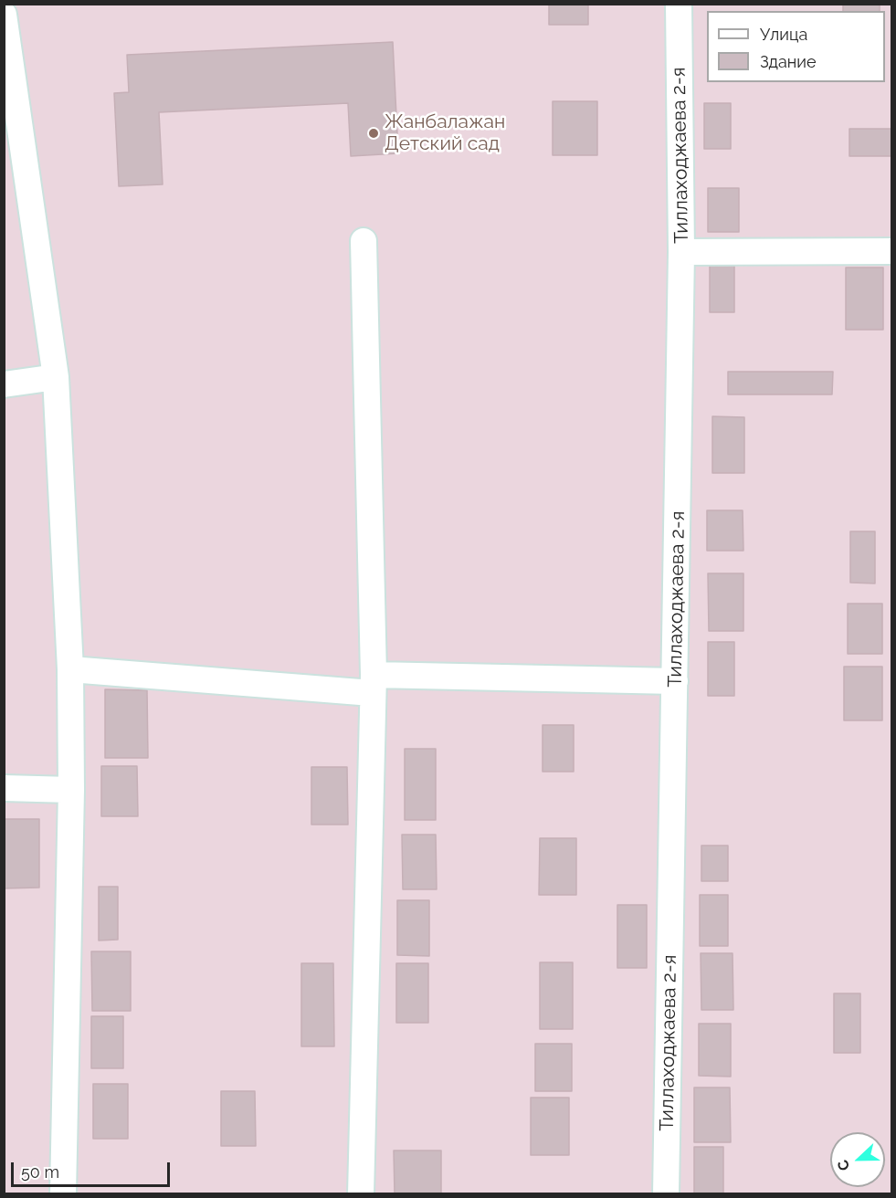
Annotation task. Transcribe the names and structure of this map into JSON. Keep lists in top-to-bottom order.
{
  "streets": {
    "street": ["Тиллаходжаева 2-я"]
  },
  "places": ["Жанбалажан Детский сад"],
  "legend": ["Улица", "Здание"],
  "scale_bar": "50 m",
  "north": "left"
}
